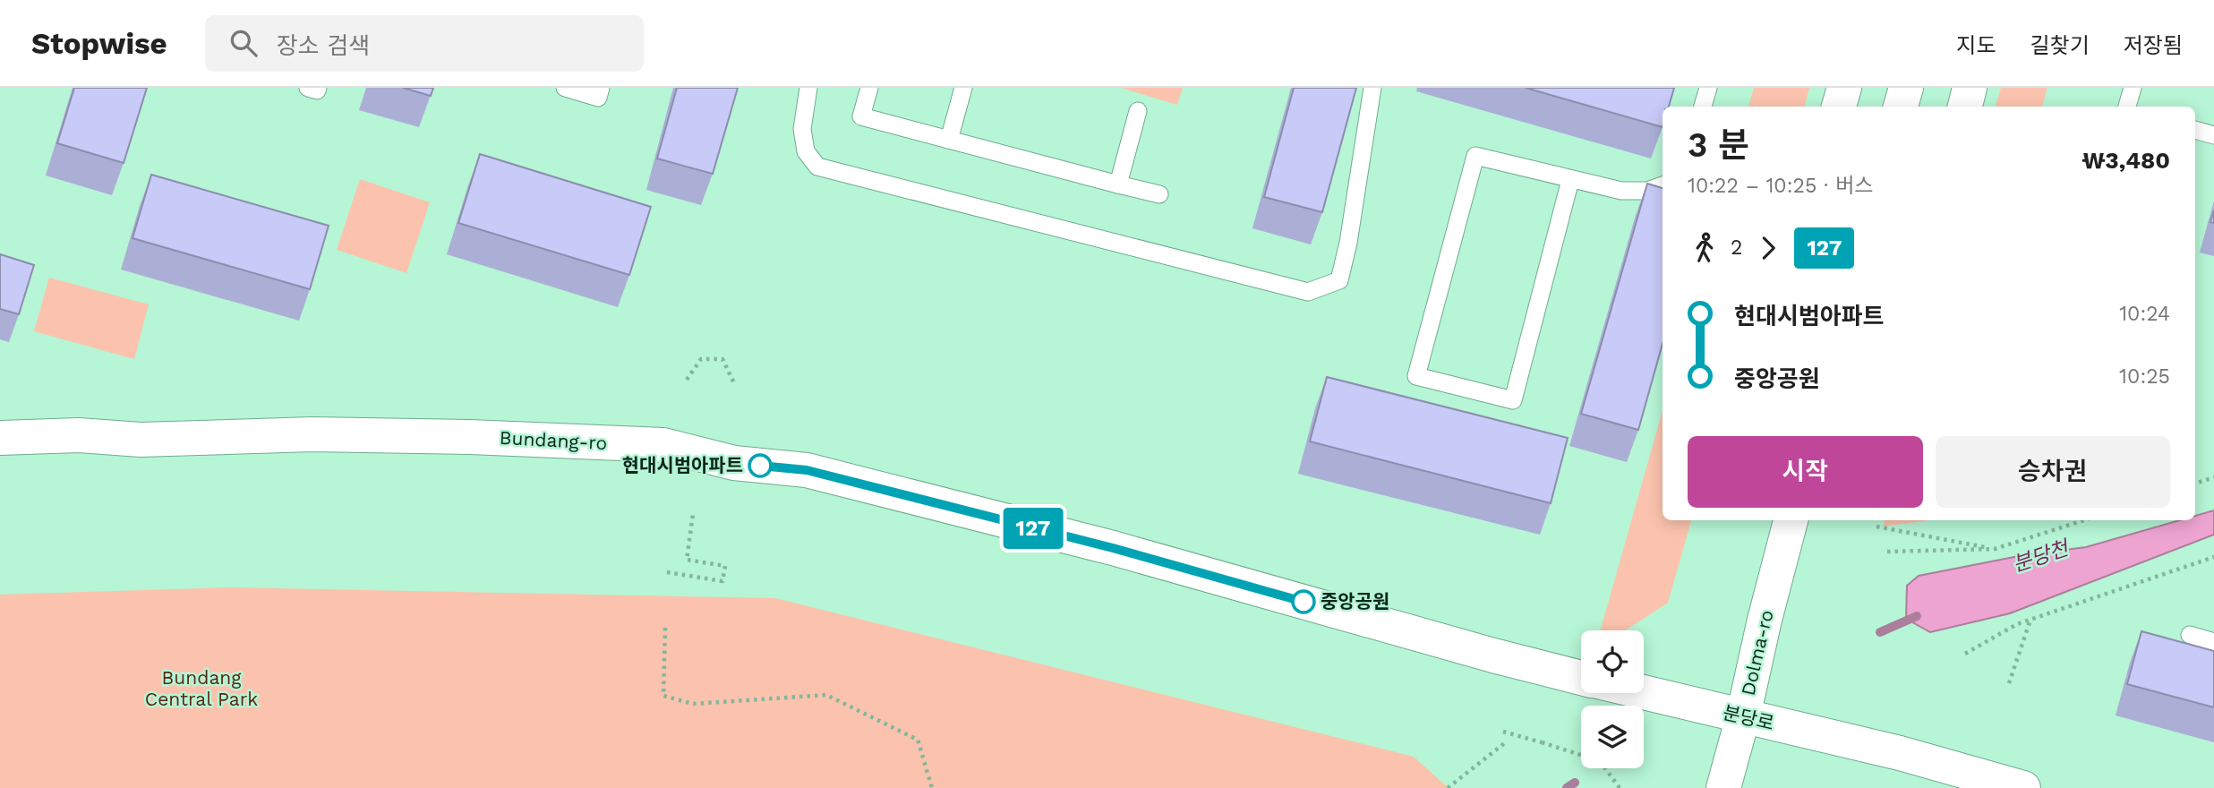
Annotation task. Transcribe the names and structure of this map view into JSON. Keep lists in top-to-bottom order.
{
  "streets": {
    "main road": ["Dolma-ro", "분당로"]
  },
  "crossings": [
    ["Dolma-ro", "분당로"]
  ],
  "water": ["분당천"],
  "parks": ["Bundang Central Park"],
  "places": ["현대시범아파트", "중앙공원"],
  "lines": ["bus line 127"],
  "page": {
    "header": "Stopwise",
    "search": "장소 검색",
    "nav": ["지도", "길찾기", "저장됨"],
    "on_map": "127",
    "heading": ["3 분", "10:22 – 10:25 · 버스", "₩3,480"],
    "legs": ["2", "127"],
    "list": [
      {
        "name": "현대시범아파트",
        "value": "10:24"
      },
      {
        "name": "중앙공원",
        "value": "10:25"
      }
    ],
    "buttons": ["시작", "승차권"]
  }
}
